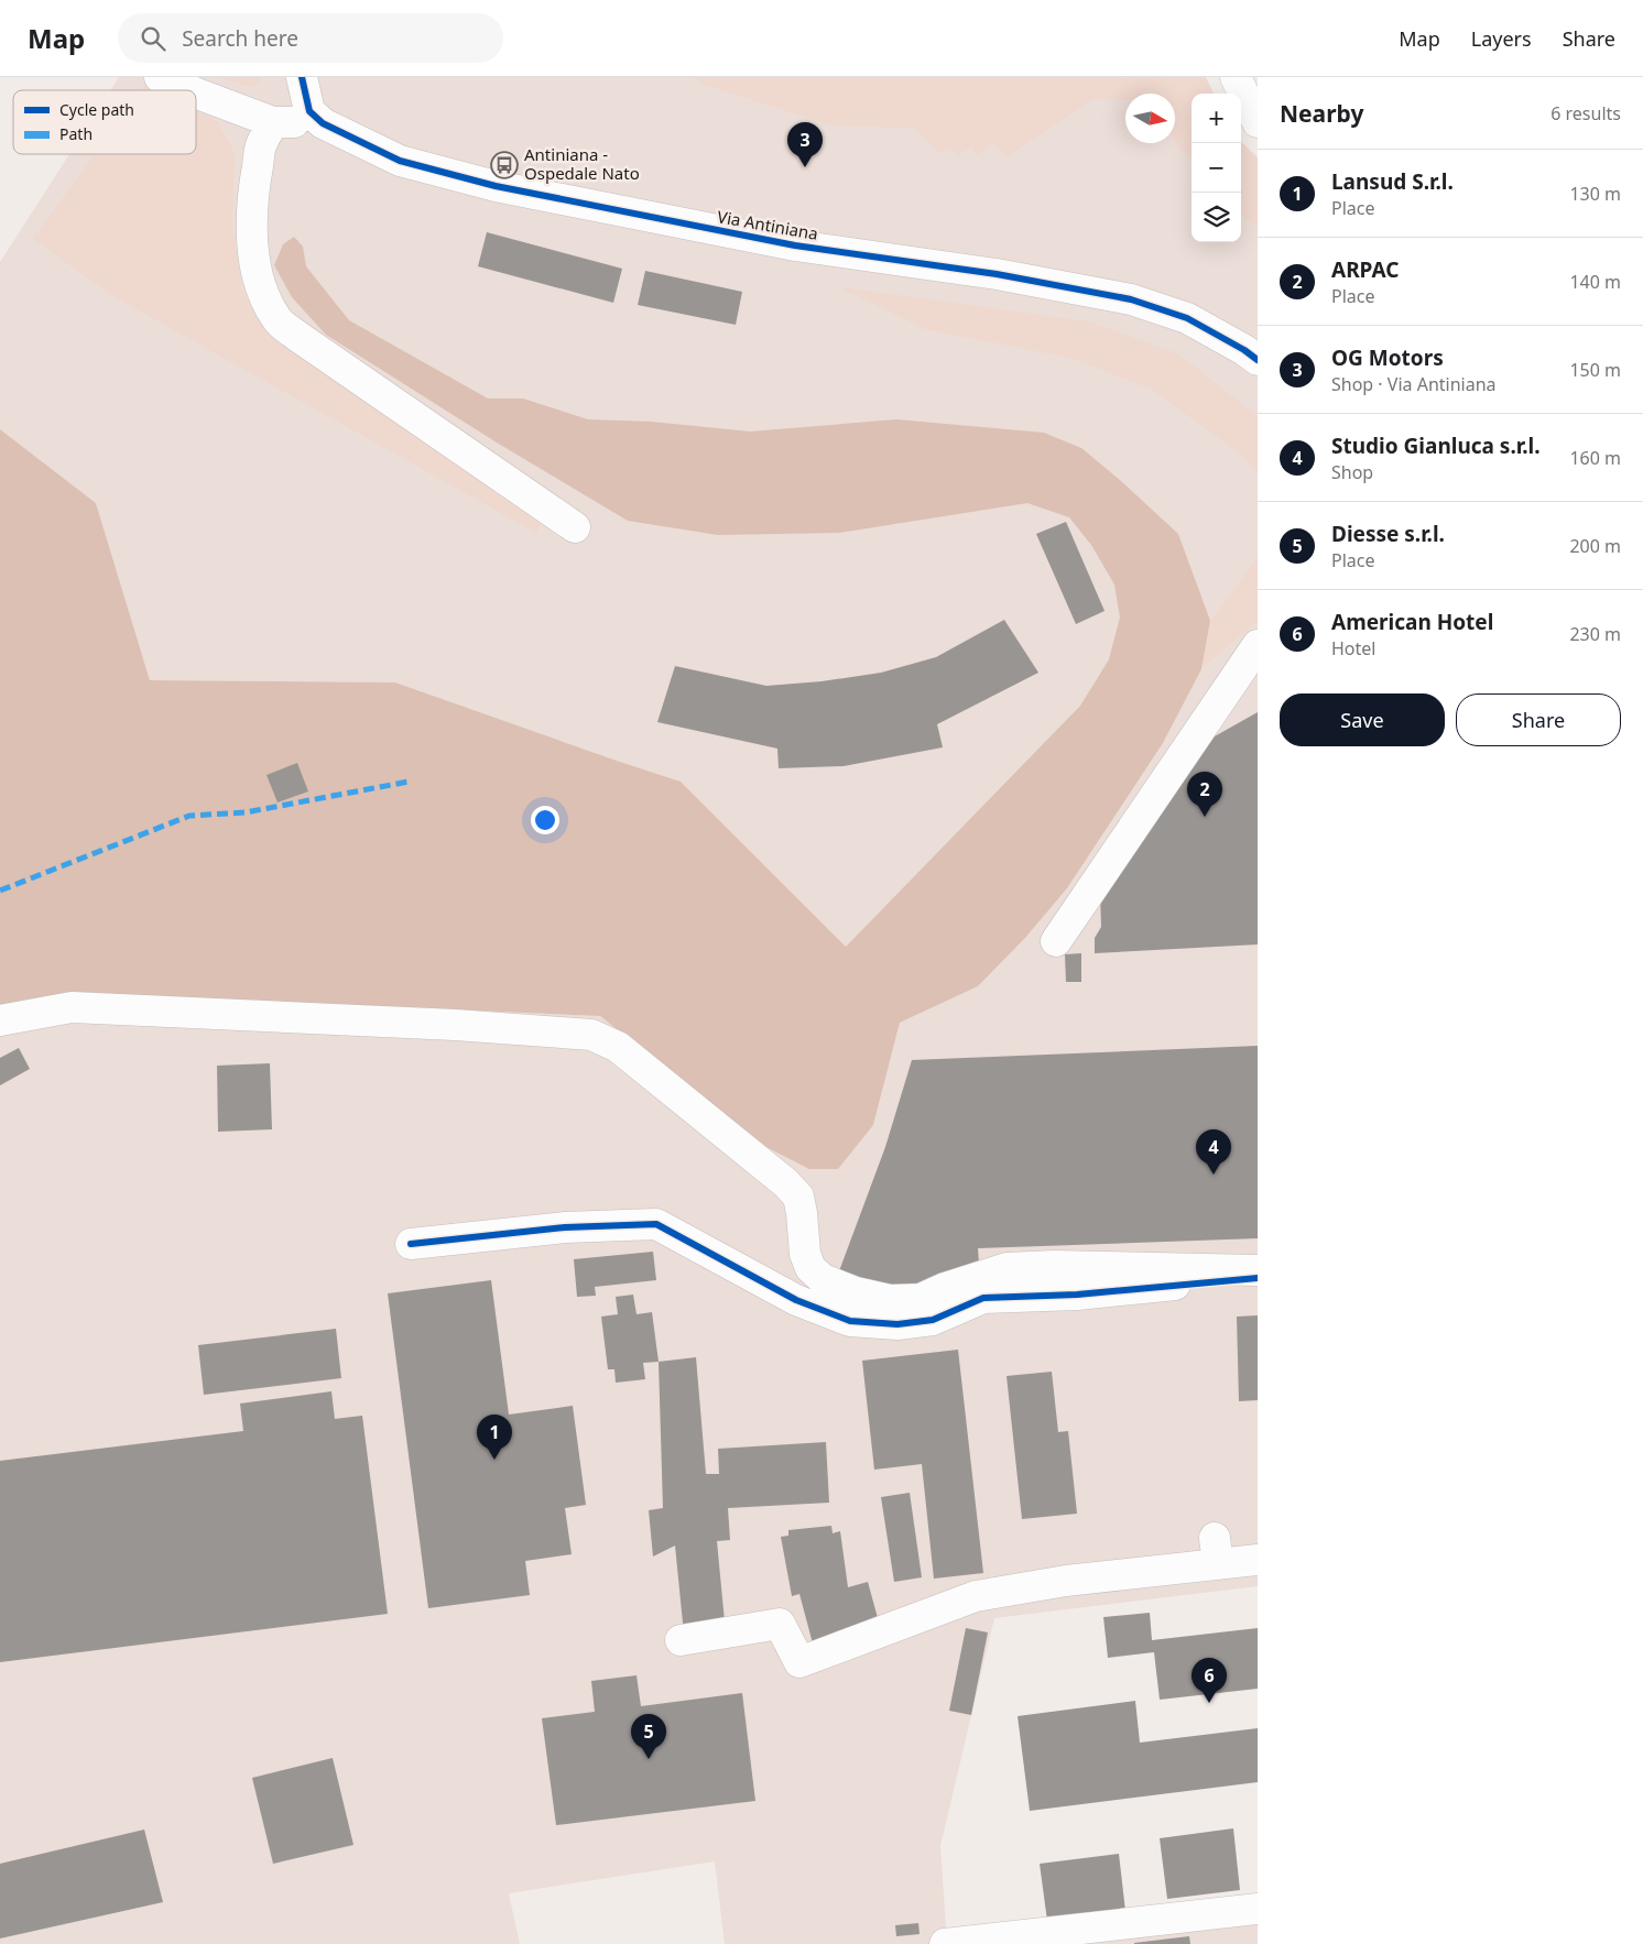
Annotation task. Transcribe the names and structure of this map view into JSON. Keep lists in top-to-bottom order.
{
  "streets": {
    "street": ["Via Antiniana"]
  },
  "places": {
    "bus stop": ["Antiniana - Ospedale Nato"]
  },
  "legend": ["Cycle path", "Path"],
  "north": "right",
  "page": {
    "header": "Map",
    "search": "Search here",
    "nav": ["Map", "Layers", "Share"],
    "heading": ["Nearby", "6 results"],
    "map_buttons": ["+", "−"],
    "pins": [
      "3",
      "2",
      "4",
      "1",
      "6",
      "5"
    ],
    "list": [
      {
        "mark": "1",
        "name": "Lansud S.r.l.",
        "note": "Place",
        "value": "130 m"
      },
      {
        "mark": "2",
        "name": "ARPAC",
        "note": "Place",
        "value": "140 m"
      },
      {
        "mark": "3",
        "name": "OG Motors",
        "note": "Shop · Via Antiniana",
        "value": "150 m"
      },
      {
        "mark": "4",
        "name": "Studio Gianluca s.r.l.",
        "note": "Shop",
        "value": "160 m"
      },
      {
        "mark": "5",
        "name": "Diesse s.r.l.",
        "note": "Place",
        "value": "200 m"
      },
      {
        "mark": "6",
        "name": "American Hotel",
        "note": "Hotel",
        "value": "230 m"
      }
    ],
    "buttons": ["Save", "Share"]
  }
}
